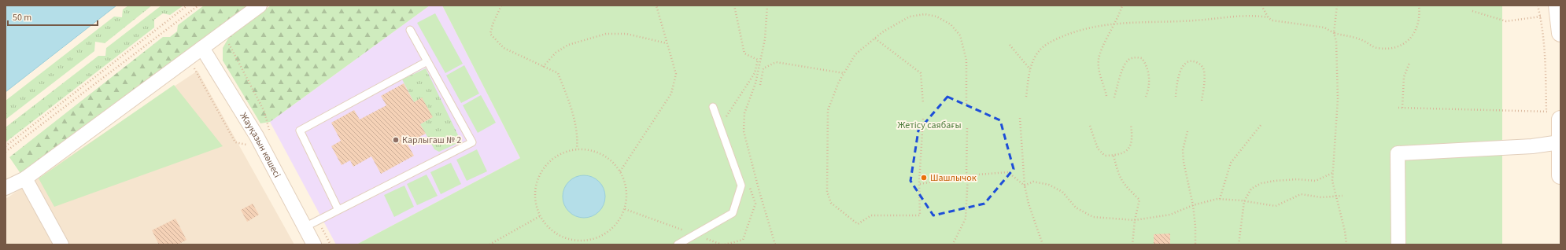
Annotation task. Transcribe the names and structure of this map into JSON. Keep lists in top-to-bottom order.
{
  "streets": {
    "street": ["Жауқазын көшесі"]
  },
  "parks": ["Жетісу саябағы"],
  "places": ["Карлыгаш № 2", "Шашлычок"],
  "scale_bar": "50 m"
}
